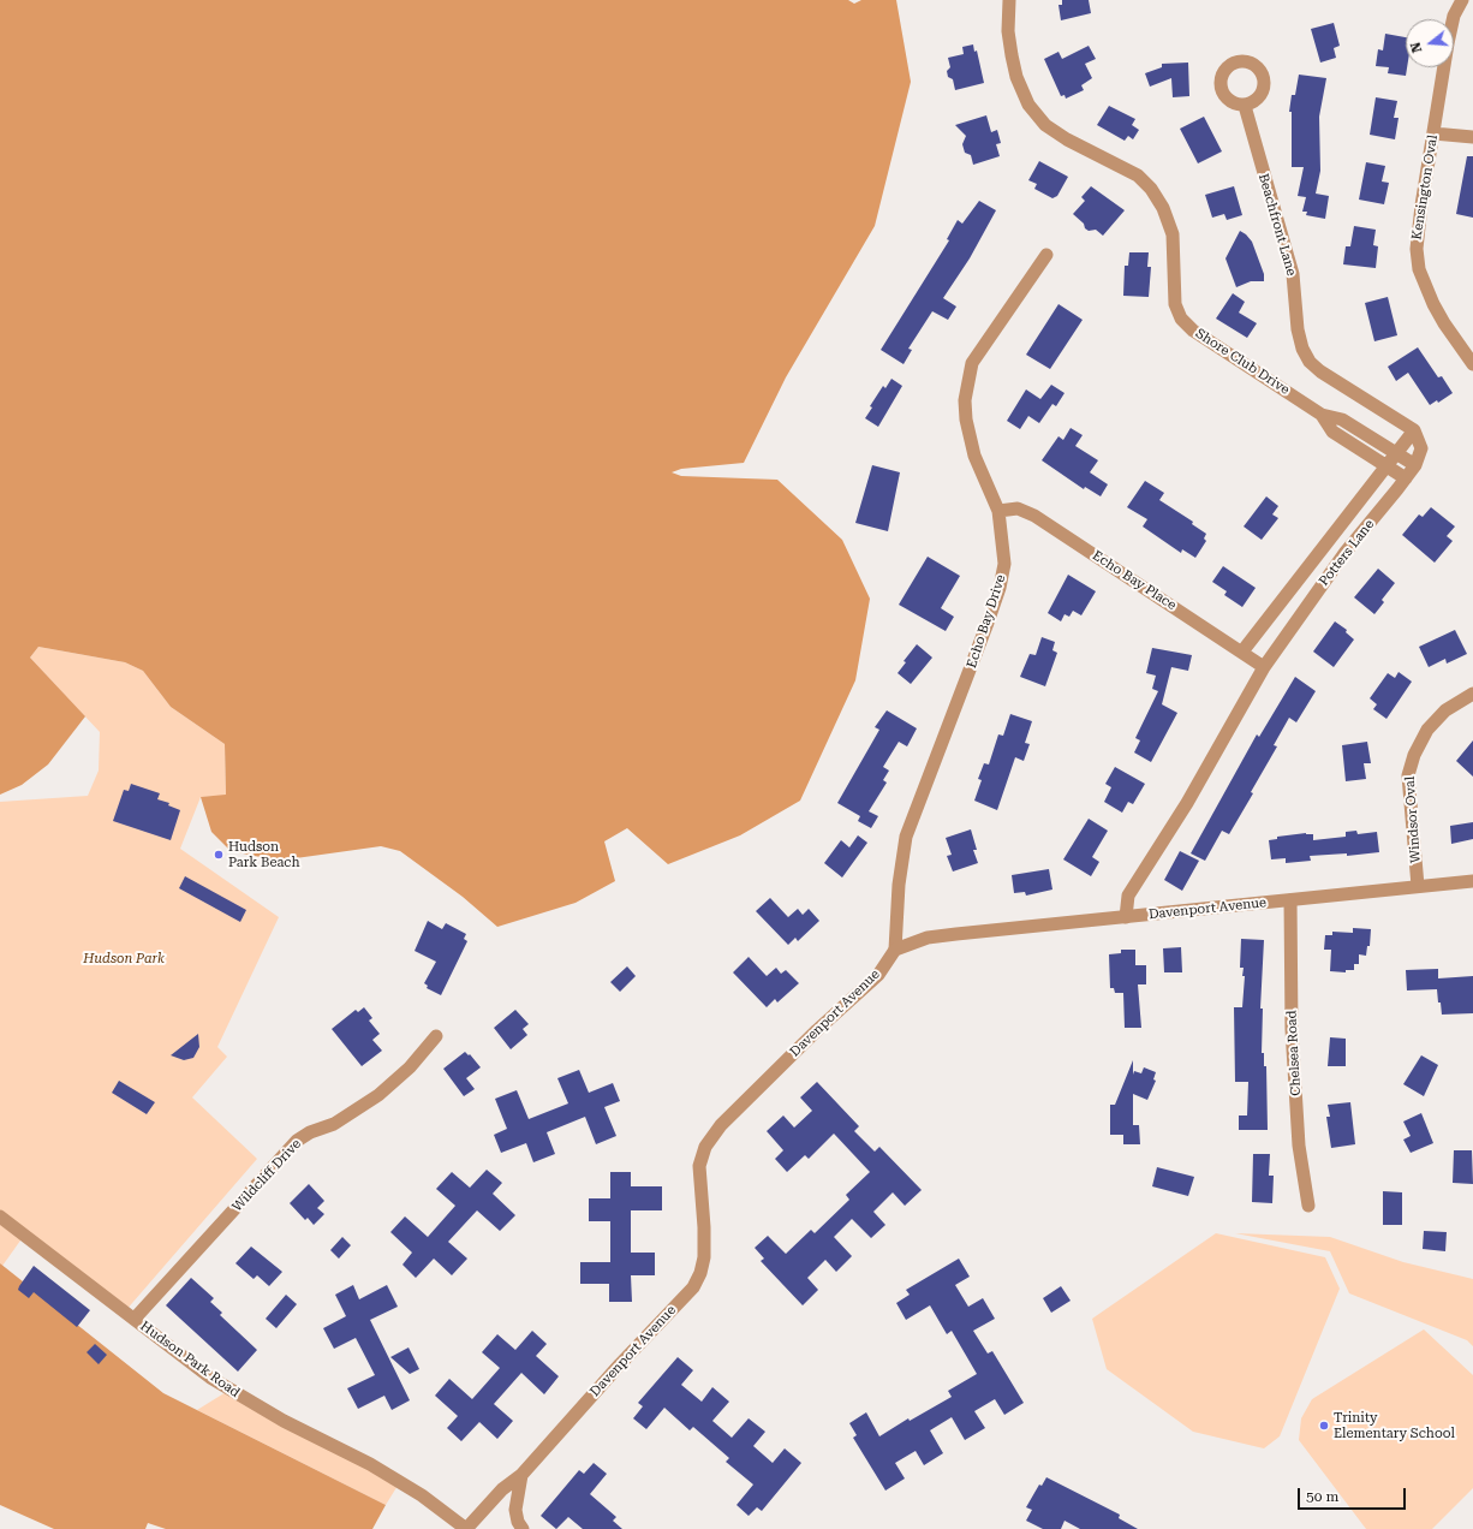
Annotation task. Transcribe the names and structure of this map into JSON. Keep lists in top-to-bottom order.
{
  "streets": {
    "street": [
      "Kensington Oval",
      "Beachfront Lane",
      "Shore Club Drive",
      "Potters Lane",
      "Echo Bay Place",
      "Echo Bay Drive",
      "Windsor Oval",
      "Davenport Avenue",
      "Chelsea Road",
      "Wildcliff Drive",
      "Hudson Park Road"
    ]
  },
  "crossings": [
    ["Beachfront Lane", "Potters Lane"],
    ["Shore Club Drive", "Potters Lane"],
    ["Potters Lane", "Echo Bay Place"],
    ["Potters Lane", "Davenport Avenue"],
    ["Echo Bay Place", "Echo Bay Drive"],
    ["Echo Bay Drive", "Davenport Avenue"],
    ["Windsor Oval", "Davenport Avenue"],
    ["Davenport Avenue", "Chelsea Road"],
    ["Davenport Avenue", "Hudson Park Road"],
    ["Wildcliff Drive", "Hudson Park Road"]
  ],
  "parks": ["Hudson Park"],
  "places": ["Hudson Park Beach", "Trinity Elementary School"],
  "scale_bar": "50 m",
  "north": "left"
}
